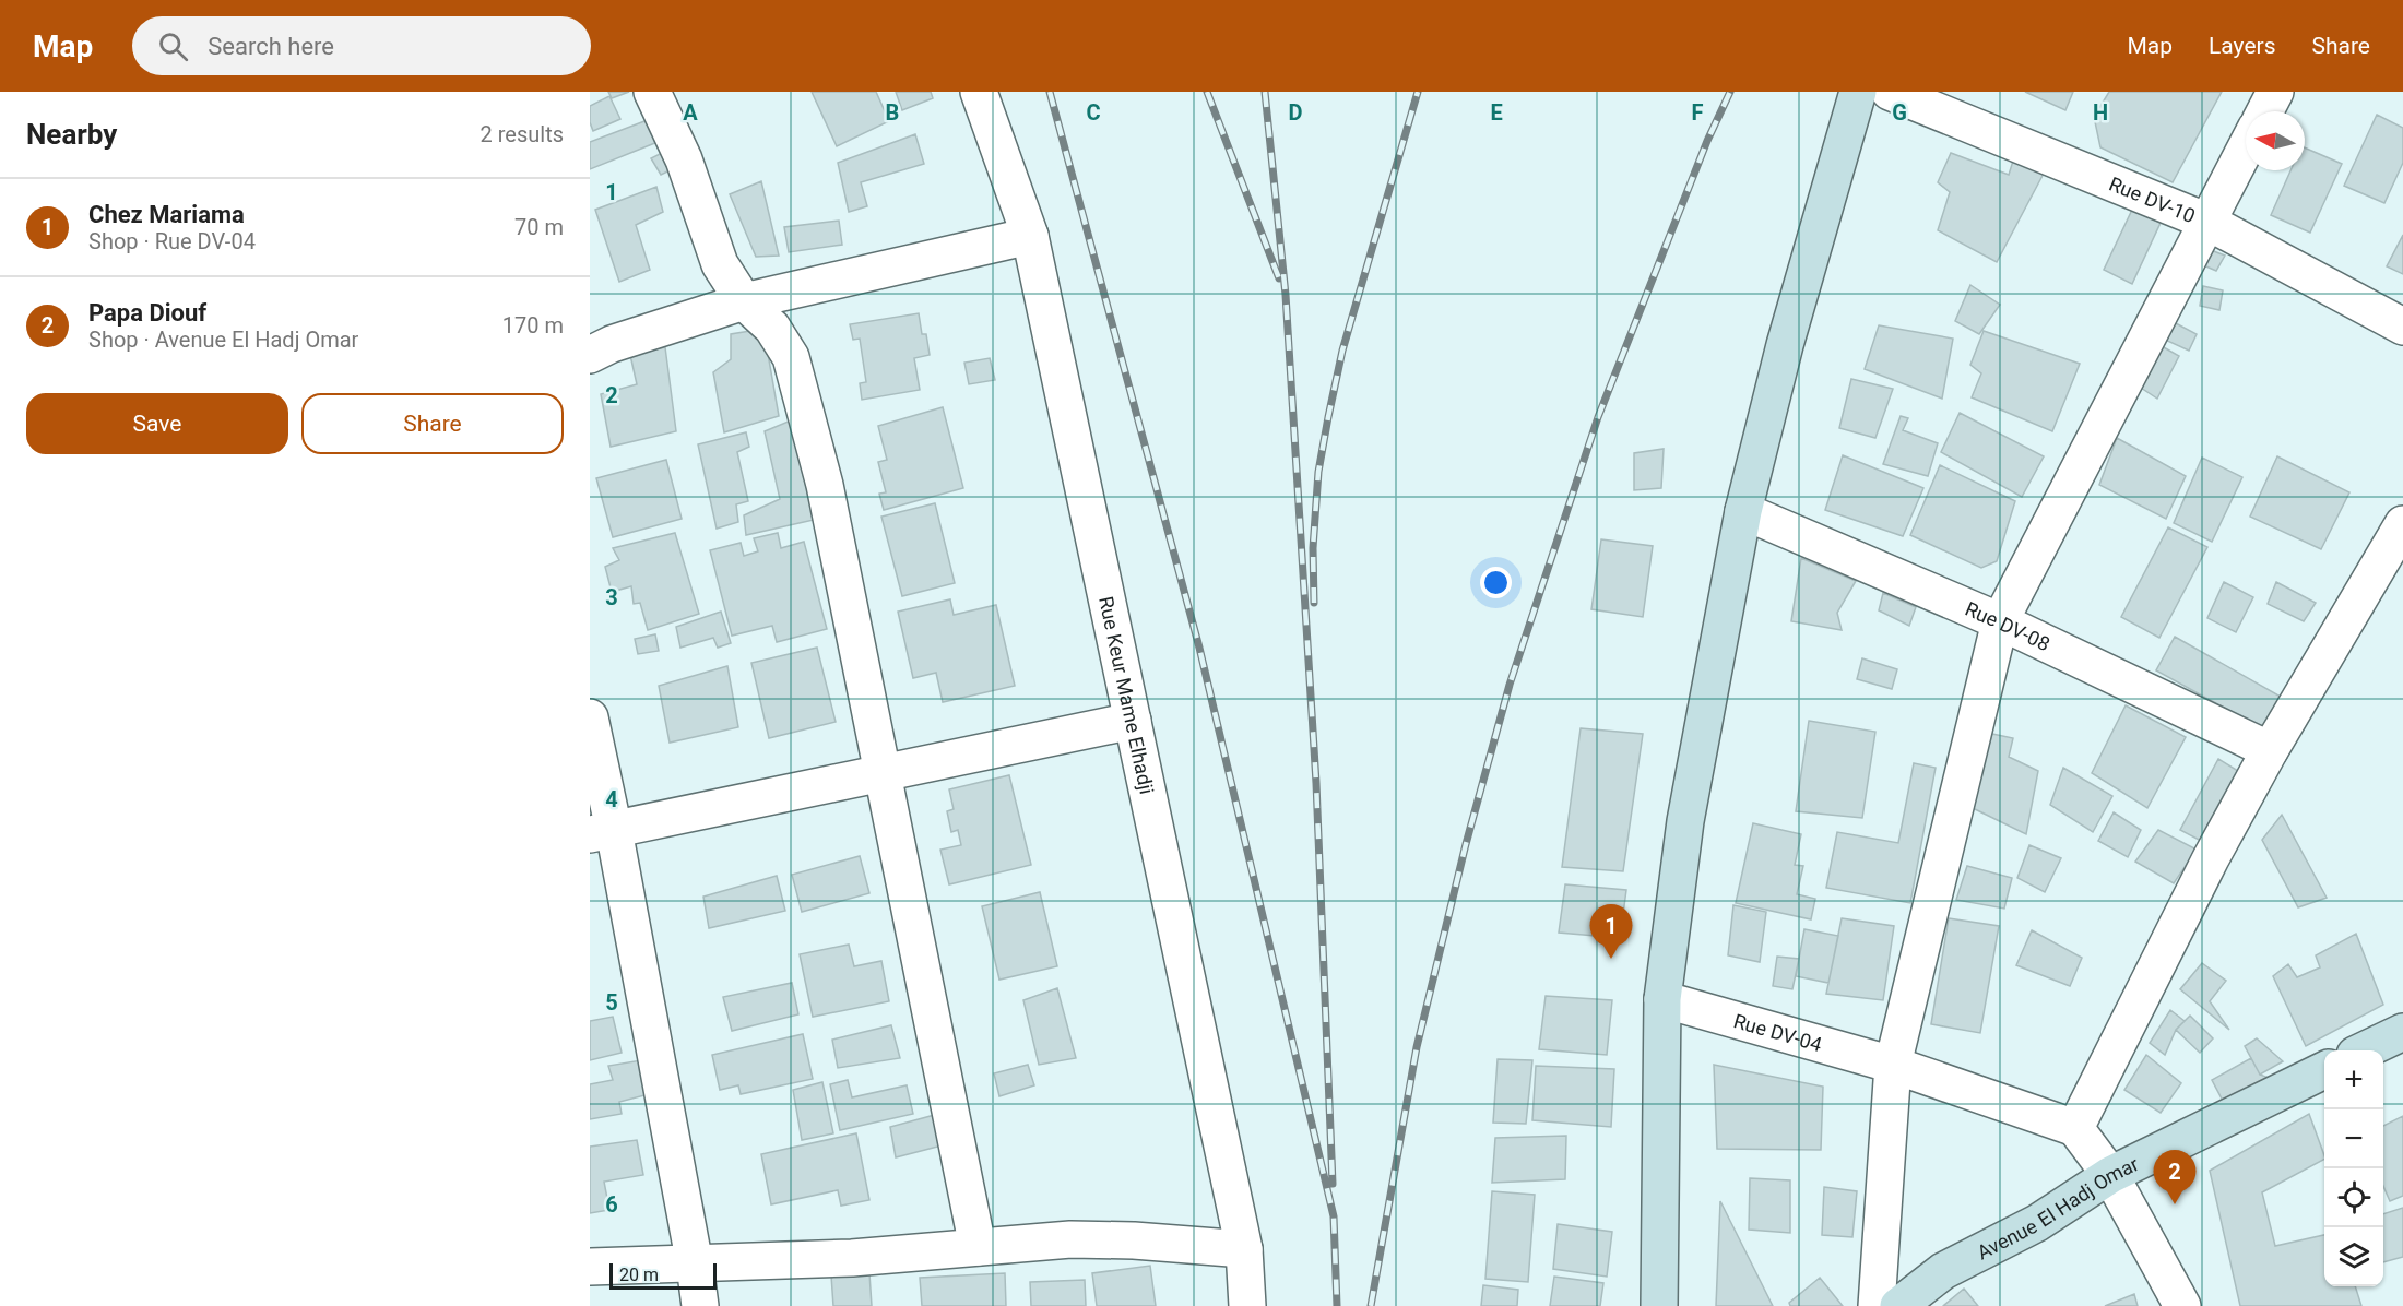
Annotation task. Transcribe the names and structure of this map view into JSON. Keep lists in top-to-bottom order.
{
  "streets": {
    "street": [
      "Rue DV-10",
      "Rue DV-08",
      "Rue Keur Mame Elhadji",
      "Rue DV-04",
      "Avenue El Hadj Omar"
    ]
  },
  "scale_bar": "20 m",
  "north": "left",
  "page": {
    "header": "Map",
    "search": "Search here",
    "nav": ["Map", "Layers", "Share"],
    "heading": ["Nearby", "2 results"],
    "list": [
      {
        "mark": "1",
        "name": "Chez Mariama",
        "note": "Shop · Rue DV-04",
        "value": "70 m"
      },
      {
        "mark": "2",
        "name": "Papa Diouf",
        "note": "Shop · Avenue El Hadj Omar",
        "value": "170 m"
      }
    ],
    "buttons": ["Save", "Share"],
    "pins": ["1", "2"],
    "map_buttons": ["+", "−"],
    "scale": "20 m"
  },
  "grid": {
    "columns": [
      "A",
      "B",
      "C",
      "D",
      "E",
      "F",
      "G",
      "H"
    ],
    "rows": [
      "1",
      "2",
      "3",
      "4",
      "5",
      "6"
    ]
  }
}
